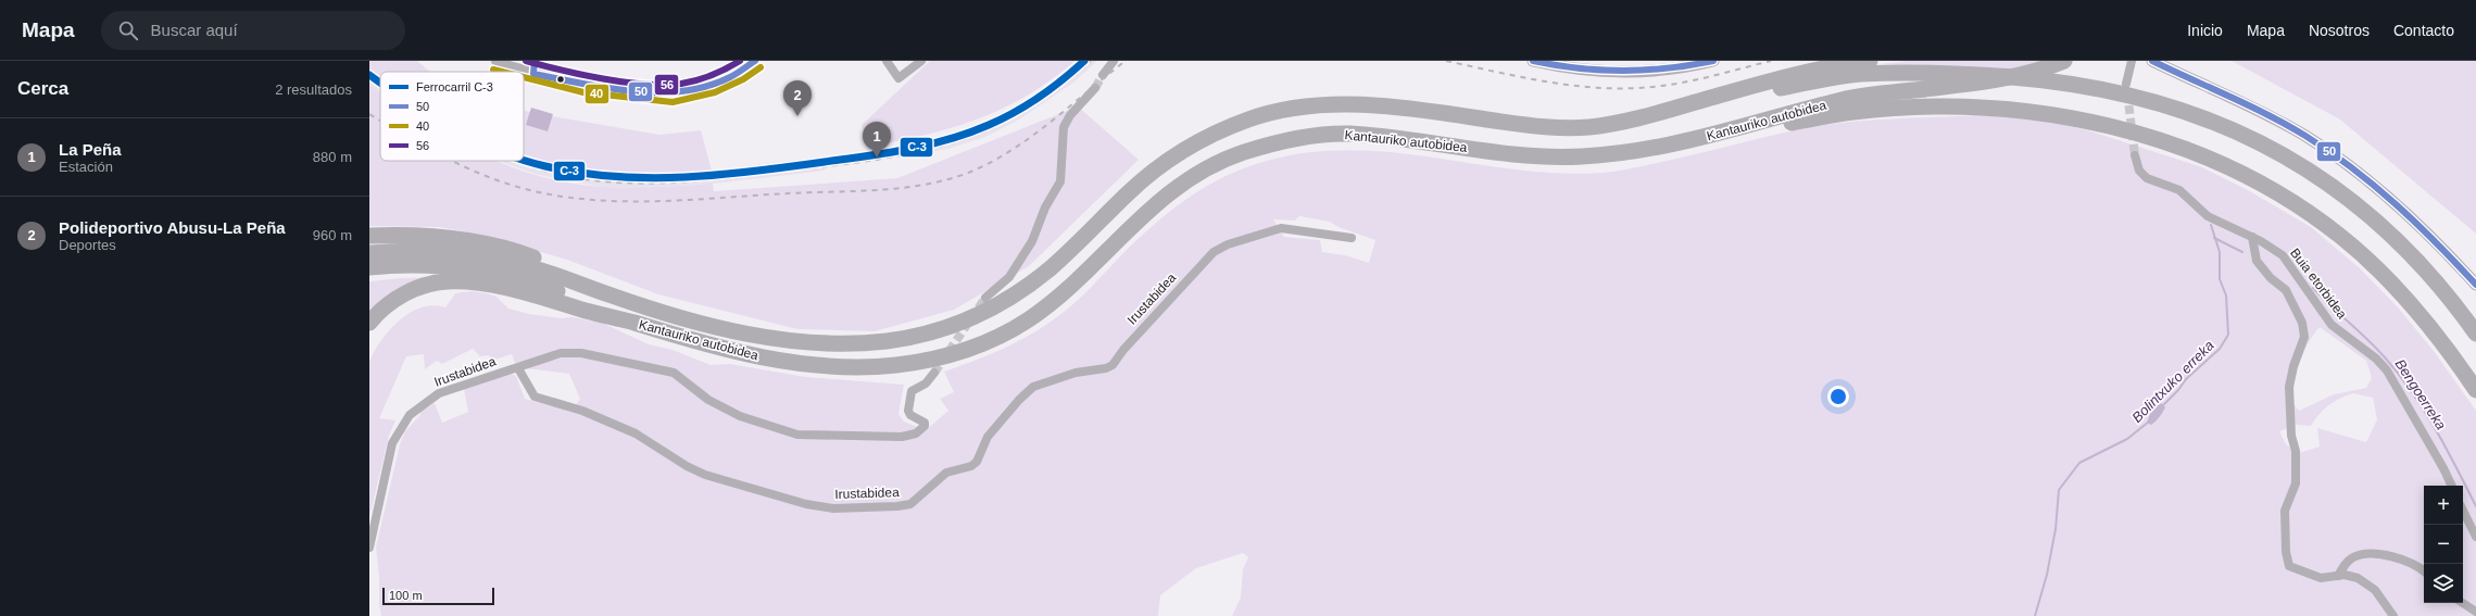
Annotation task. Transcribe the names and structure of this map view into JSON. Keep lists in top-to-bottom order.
{
  "streets": {
    "highway": ["Kantauriko autobidea"],
    "street": ["Buia etorbidea", "Irustabidea"]
  },
  "water": ["Bolintxuko erreka", "Bengoerreka"],
  "lines": [
    "rail line C-3",
    "transit line 50",
    "transit line 56",
    "transit line 40"
  ],
  "legend": [
    "Ferrocarril C-3",
    "50",
    "40",
    "56"
  ],
  "scale_bar": "100 m",
  "page": {
    "header": "Mapa",
    "search": "Buscar aquí",
    "nav": [
      "Inicio",
      "Mapa",
      "Nosotros",
      "Contacto"
    ],
    "heading": ["Cerca", "2 resultados"],
    "pins": ["2", "1"],
    "list": [
      {
        "mark": "1",
        "name": "La Peña",
        "note": "Estación",
        "value": "880 m"
      },
      {
        "mark": "2",
        "name": "Polideportivo Abusu-La Peña",
        "note": "Deportes",
        "value": "960 m"
      }
    ],
    "map_buttons": ["+", "−"],
    "scale": "100 m"
  }
}
